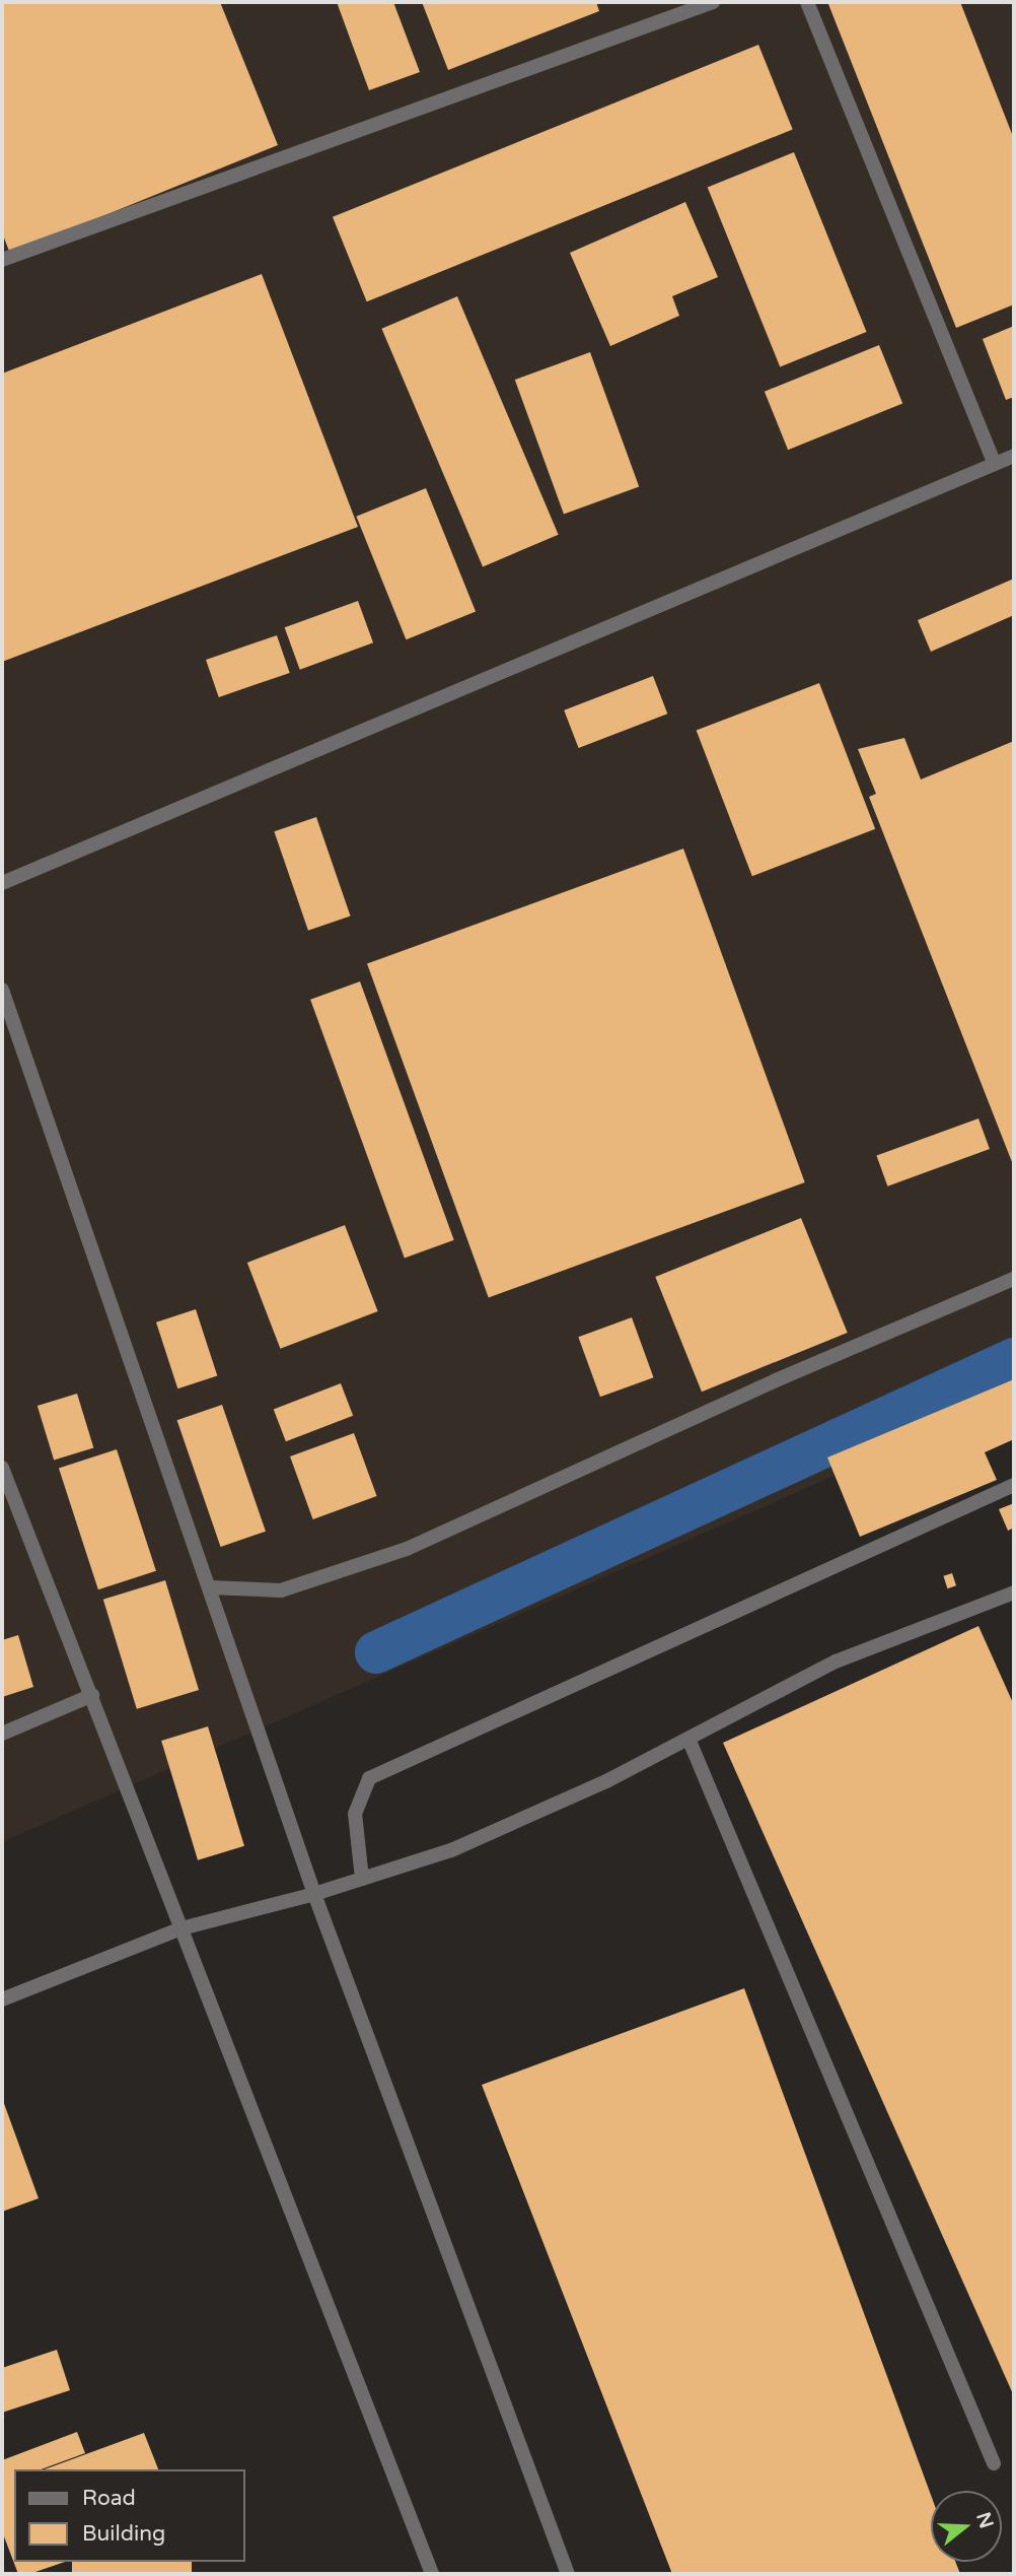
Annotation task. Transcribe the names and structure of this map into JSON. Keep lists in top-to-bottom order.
{
  "legend": ["Road", "Building"],
  "north": "right"
}
